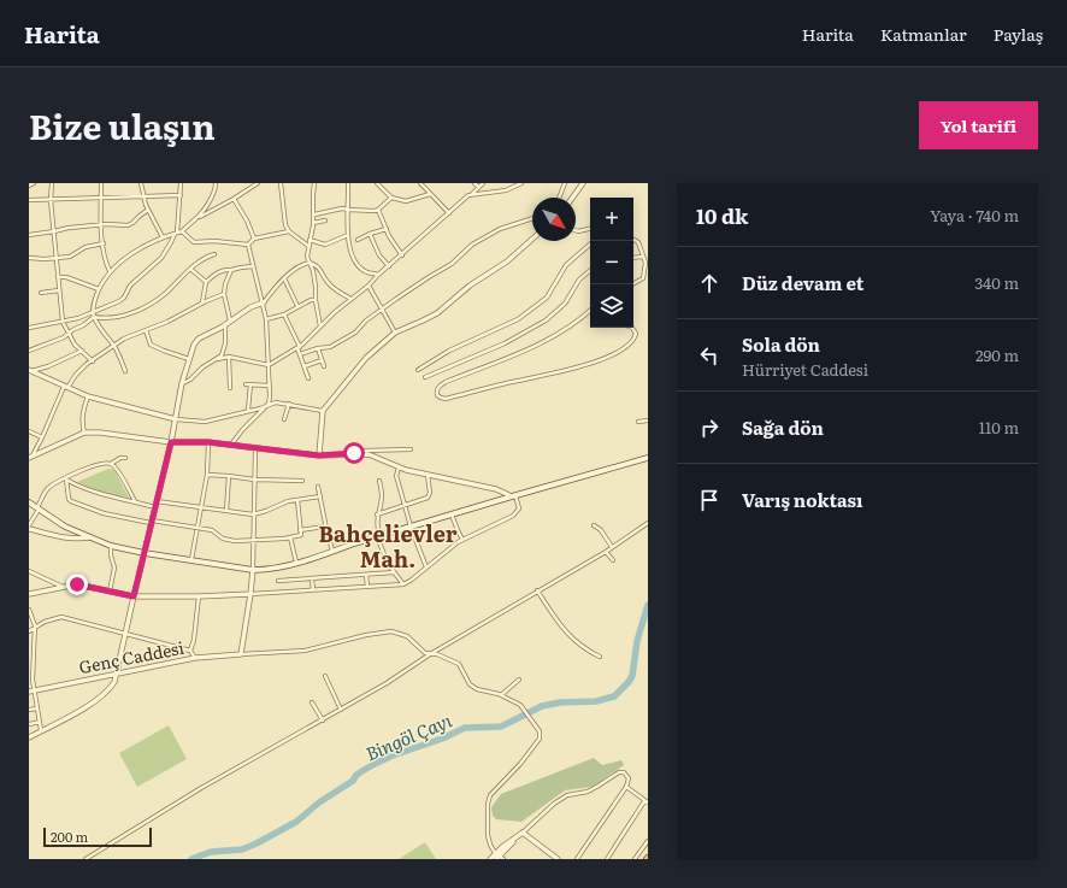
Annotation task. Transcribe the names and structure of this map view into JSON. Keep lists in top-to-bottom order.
{
  "streets": {
    "street": ["Genç Caddesi"]
  },
  "districts": ["Bahçelievler Mah."],
  "water": ["Bingöl Çayı"],
  "scale_bar": "200 m",
  "north": "bottom right",
  "page": {
    "header": "Harita",
    "nav": ["Harita", "Katmanlar", "Paylaş"],
    "title": "Bize ulaşın",
    "buttons": "Yol tarifi",
    "heading": ["10 dk", "Yaya · 740 m"],
    "map_buttons": ["+", "−"],
    "list": [
      ["Düz devam et", "340 m"],
      ["Sola dön", "Hürriyet Caddesi", "290 m"],
      ["Sağa dön", "110 m"],
      "Varış noktası"
    ],
    "scale": "200 m"
  }
}
